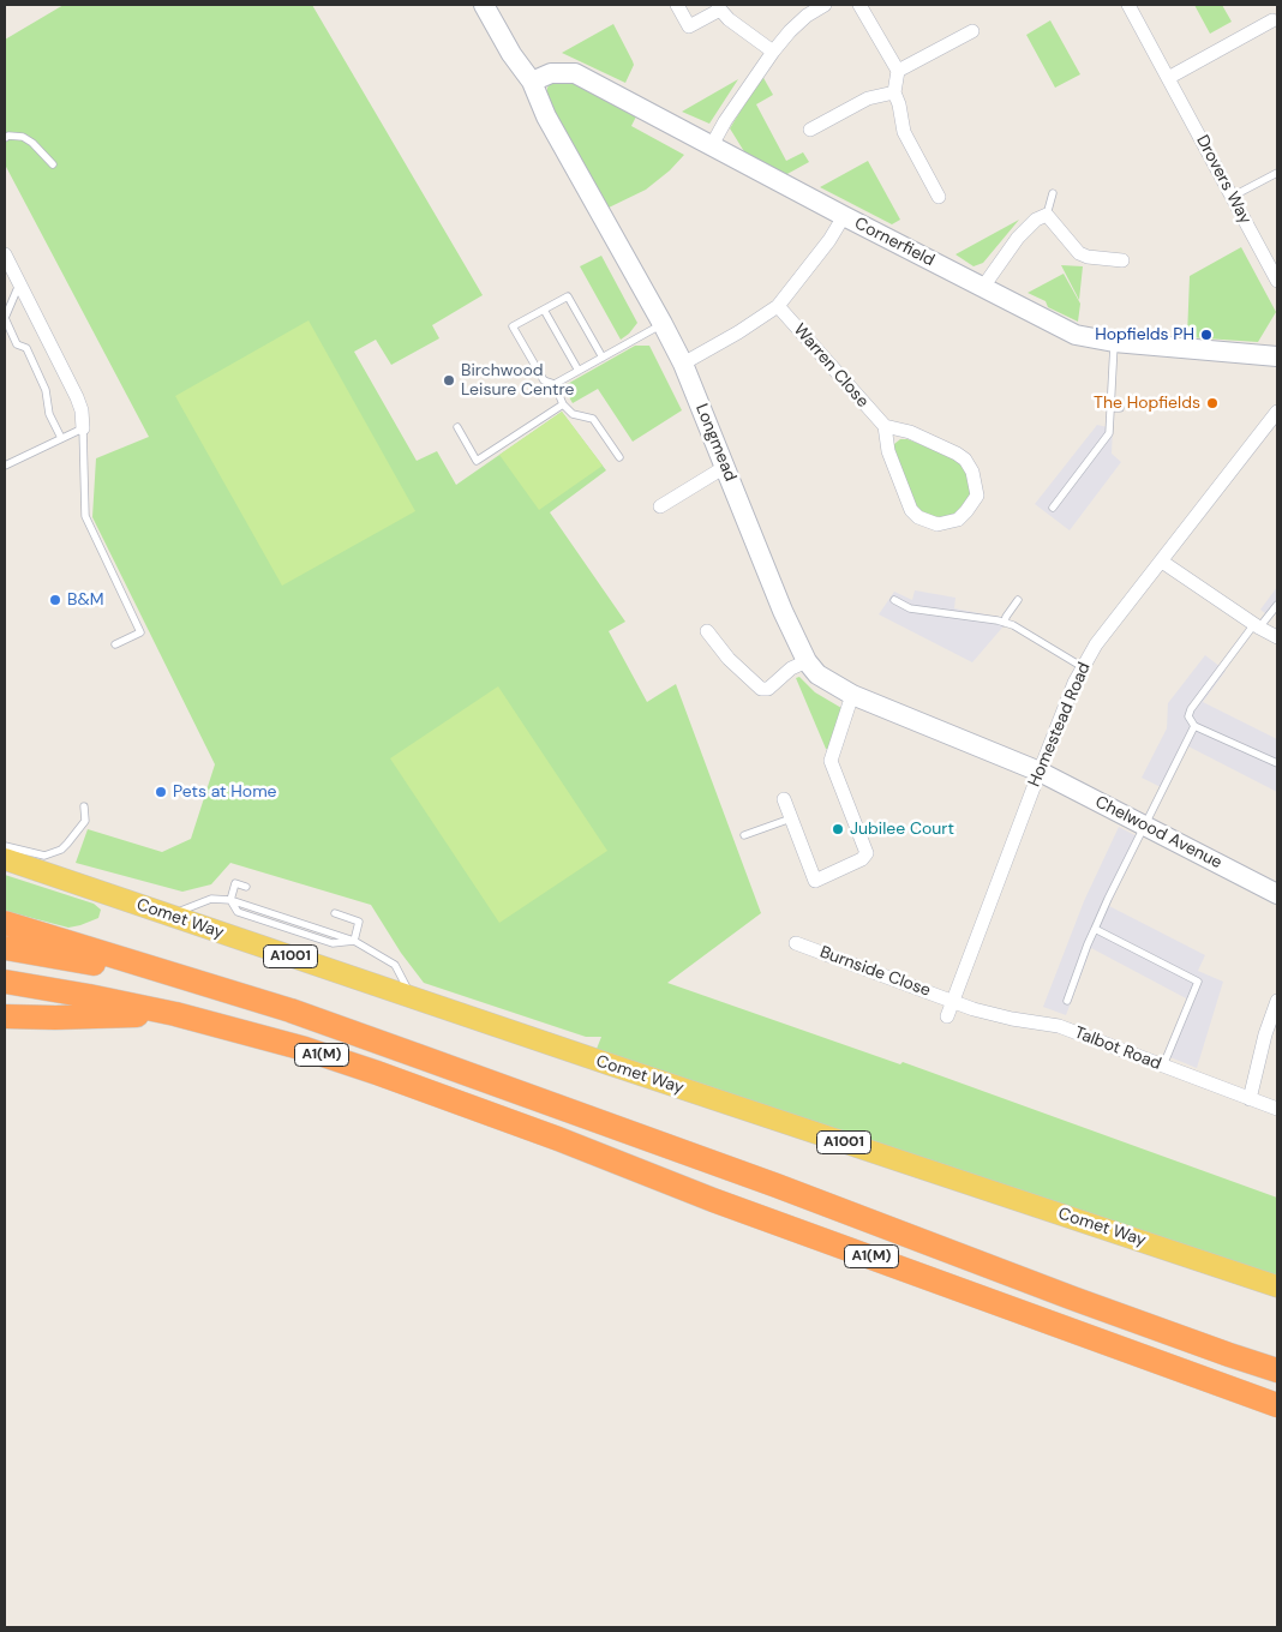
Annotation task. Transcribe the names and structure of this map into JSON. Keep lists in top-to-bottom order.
{
  "streets": {
    "highway": ["A1(M)"],
    "main road": ["Comet Way", "A1001"],
    "street": [
      "Drovers Way",
      "Cornerfield",
      "Warren Close",
      "Longmead",
      "Homestead Road",
      "Chelwood Avenue",
      "Burnside Close",
      "Talbot Road"
    ]
  },
  "crossings": [
    ["Cornerfield", "Longmead"],
    ["Longmead", "Homestead Road"],
    ["Longmead", "Chelwood Avenue"],
    ["Homestead Road", "Chelwood Avenue"],
    ["Homestead Road", "Burnside Close"],
    ["Homestead Road", "Talbot Road"],
    ["Burnside Close", "Talbot Road"]
  ],
  "places": [
    "Hopfields PH",
    "Birchwood Leisure Centre",
    "The Hopfields",
    "B&M",
    "Pets at Home",
    "Jubilee Court"
  ]
}
